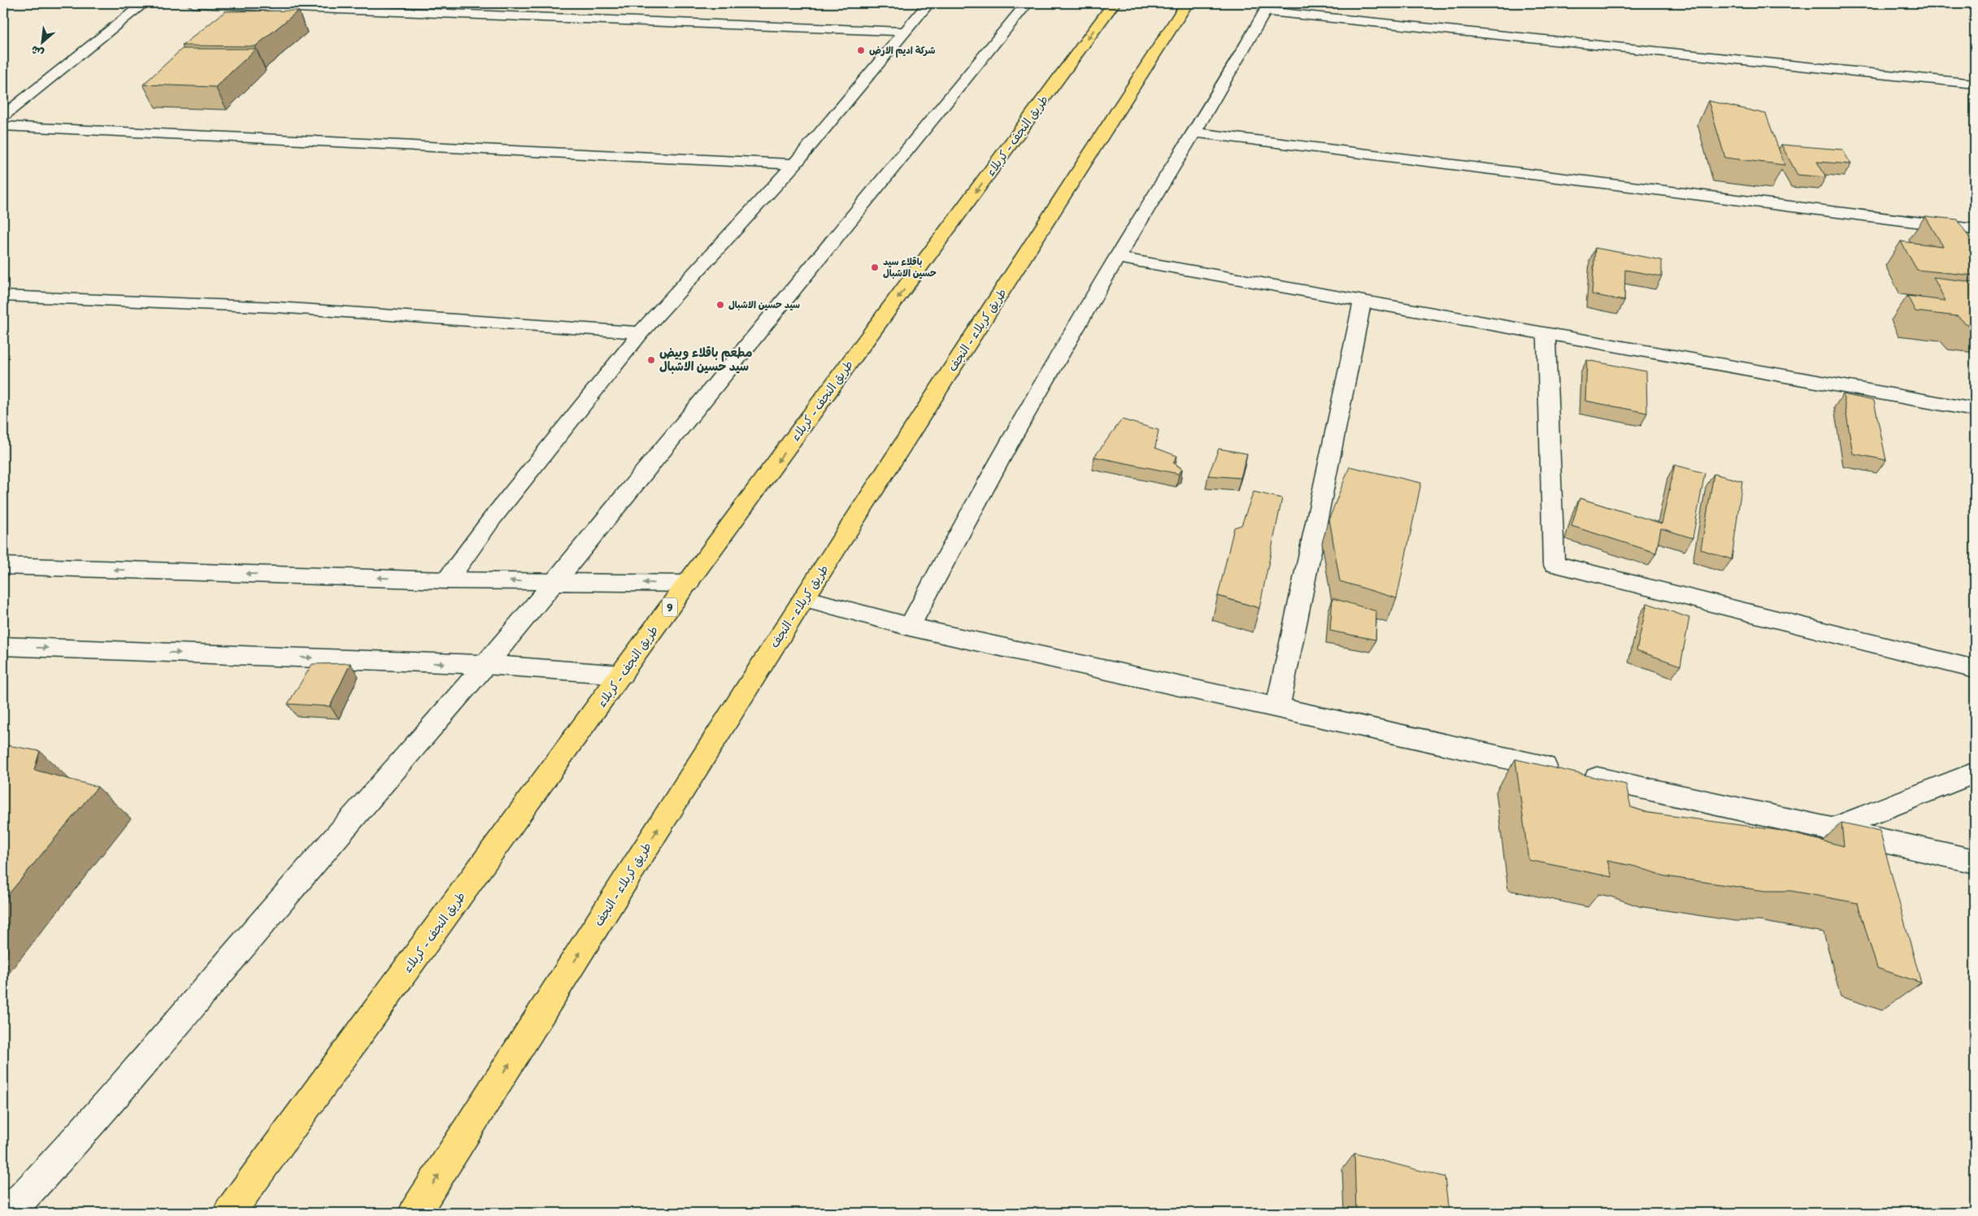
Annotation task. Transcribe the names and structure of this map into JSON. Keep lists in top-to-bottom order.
{
  "streets": {
    "highway": ["طريق النجف - کربلاء", "طريق کربلاء - النجف", "9"]
  },
  "one_way": ["طريق النجف - کربلاء", "طريق کربلاء - النجف"],
  "places": [
    "شركة اديم الارض",
    "باقلاء سيد حسين الاشبال",
    "سيد حسين الاشبال",
    "مطعم باقلاء وبيض سيد حسين الاشبال"
  ],
  "north": "bottom left"
}
